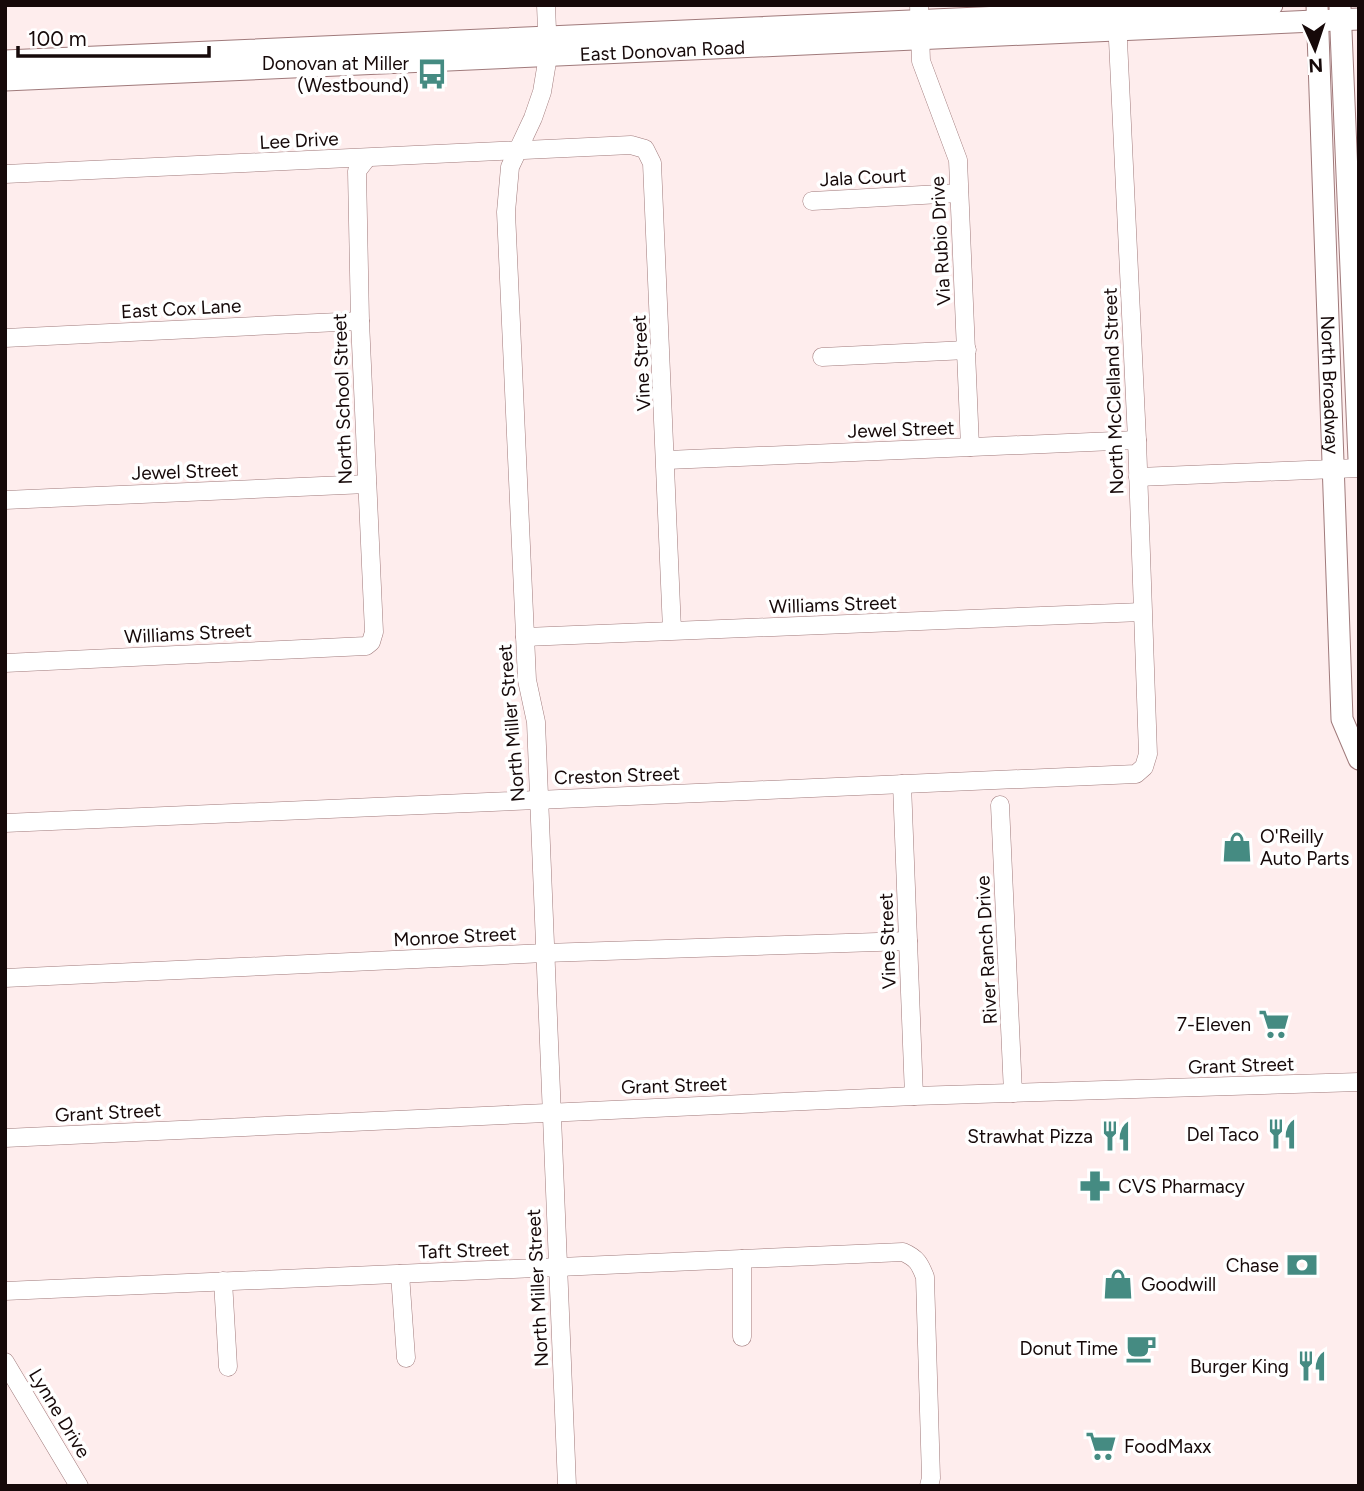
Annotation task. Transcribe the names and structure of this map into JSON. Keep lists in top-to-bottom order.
{
  "streets": {
    "main road": ["East Donovan Road", "North Broadway"],
    "street": [
      "Lee Drive",
      "Jala Court",
      "Via Rubio Drive",
      "East Cox Lane",
      "Vine Street",
      "North McClelland Street",
      "North School Street",
      "Jewel Street",
      "Williams Street",
      "North Miller Street",
      "Creston Street",
      "Monroe Street",
      "River Ranch Drive",
      "Grant Street",
      "Taft Street",
      "Lynne Drive"
    ]
  },
  "crossings": [
    ["East Donovan Road", "Via Rubio Drive"],
    ["East Donovan Road", "North Broadway"],
    ["East Donovan Road", "North McClelland Street"],
    ["East Donovan Road", "North Miller Street"],
    ["Lee Drive", "Vine Street"],
    ["Lee Drive", "North School Street"],
    ["Lee Drive", "North Miller Street"],
    ["Jala Court", "Via Rubio Drive"],
    ["Via Rubio Drive", "Jewel Street"],
    ["East Cox Lane", "North School Street"],
    ["Vine Street", "Jewel Street"],
    ["Vine Street", "Williams Street"],
    ["Vine Street", "Creston Street"],
    ["Vine Street", "Monroe Street"],
    ["Vine Street", "Grant Street"],
    ["North McClelland Street", "Jewel Street"],
    ["North McClelland Street", "Williams Street"],
    ["North McClelland Street", "Creston Street"],
    ["North School Street", "Jewel Street"],
    ["North School Street", "Williams Street"],
    ["Williams Street", "North Miller Street"],
    ["North Miller Street", "Creston Street"],
    ["North Miller Street", "Monroe Street"],
    ["North Miller Street", "Grant Street"],
    ["North Miller Street", "Taft Street"],
    ["River Ranch Drive", "Grant Street"]
  ],
  "places": {
    "bus stop": ["Donovan at Miller (Westbound)"],
    "shop": ["O'Reilly Auto Parts", "Goodwill"],
    "supermarket": ["7-Eleven", "FoodMaxx"],
    "restaurant": ["Del Taco", "Strawhat Pizza", "Burger King"],
    "pharmacy": ["CVS Pharmacy"],
    "bank": ["Chase"],
    "cafe": ["Donut Time"]
  },
  "scale_bar": "100 m",
  "north": "bottom"
}
